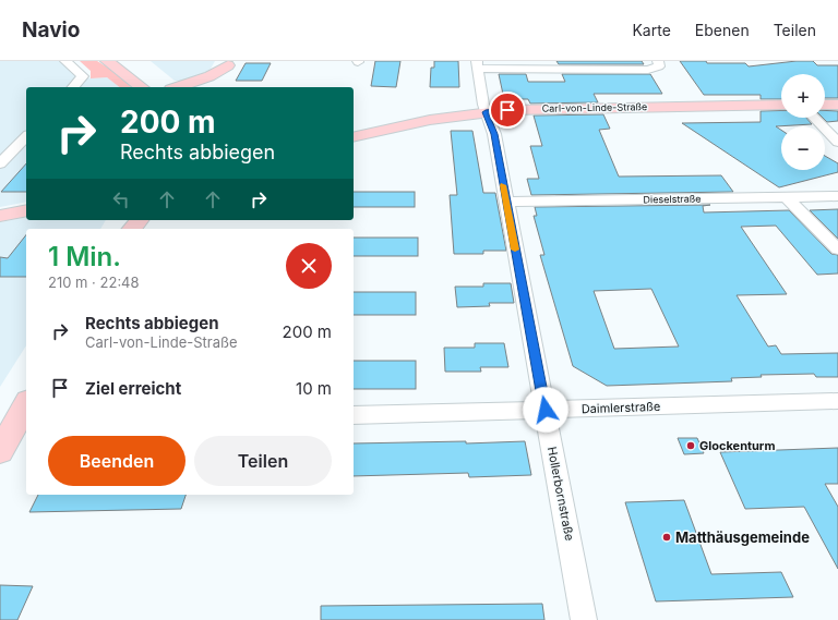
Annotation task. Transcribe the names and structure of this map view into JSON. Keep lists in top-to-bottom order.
{
  "streets": {
    "street": [
      "Carl-von-Linde-Straße",
      "Dieselstraße",
      "Daimlerstraße",
      "Hollerbornstraße"
    ]
  },
  "crossings": [
    ["Carl-von-Linde-Straße", "Hollerbornstraße"],
    ["Dieselstraße", "Hollerbornstraße"],
    ["Daimlerstraße", "Hollerbornstraße"]
  ],
  "places": ["Glockenturm", "Matthäusgemeinde"],
  "page": {
    "header": "Navio",
    "nav": ["Karte", "Ebenen", "Teilen"],
    "map_buttons": ["+", "−"],
    "turn": ["200 m", "Rechts abbiegen"],
    "heading": ["1 Min.", "210 m · 22:48"],
    "list": [
      {
        "name": "Rechts abbiegen",
        "note": "Carl-von-Linde-Straße",
        "value": "200 m"
      },
      {
        "name": "Ziel erreicht",
        "value": "10 m"
      }
    ],
    "buttons": ["Beenden", "Teilen"]
  }
}
